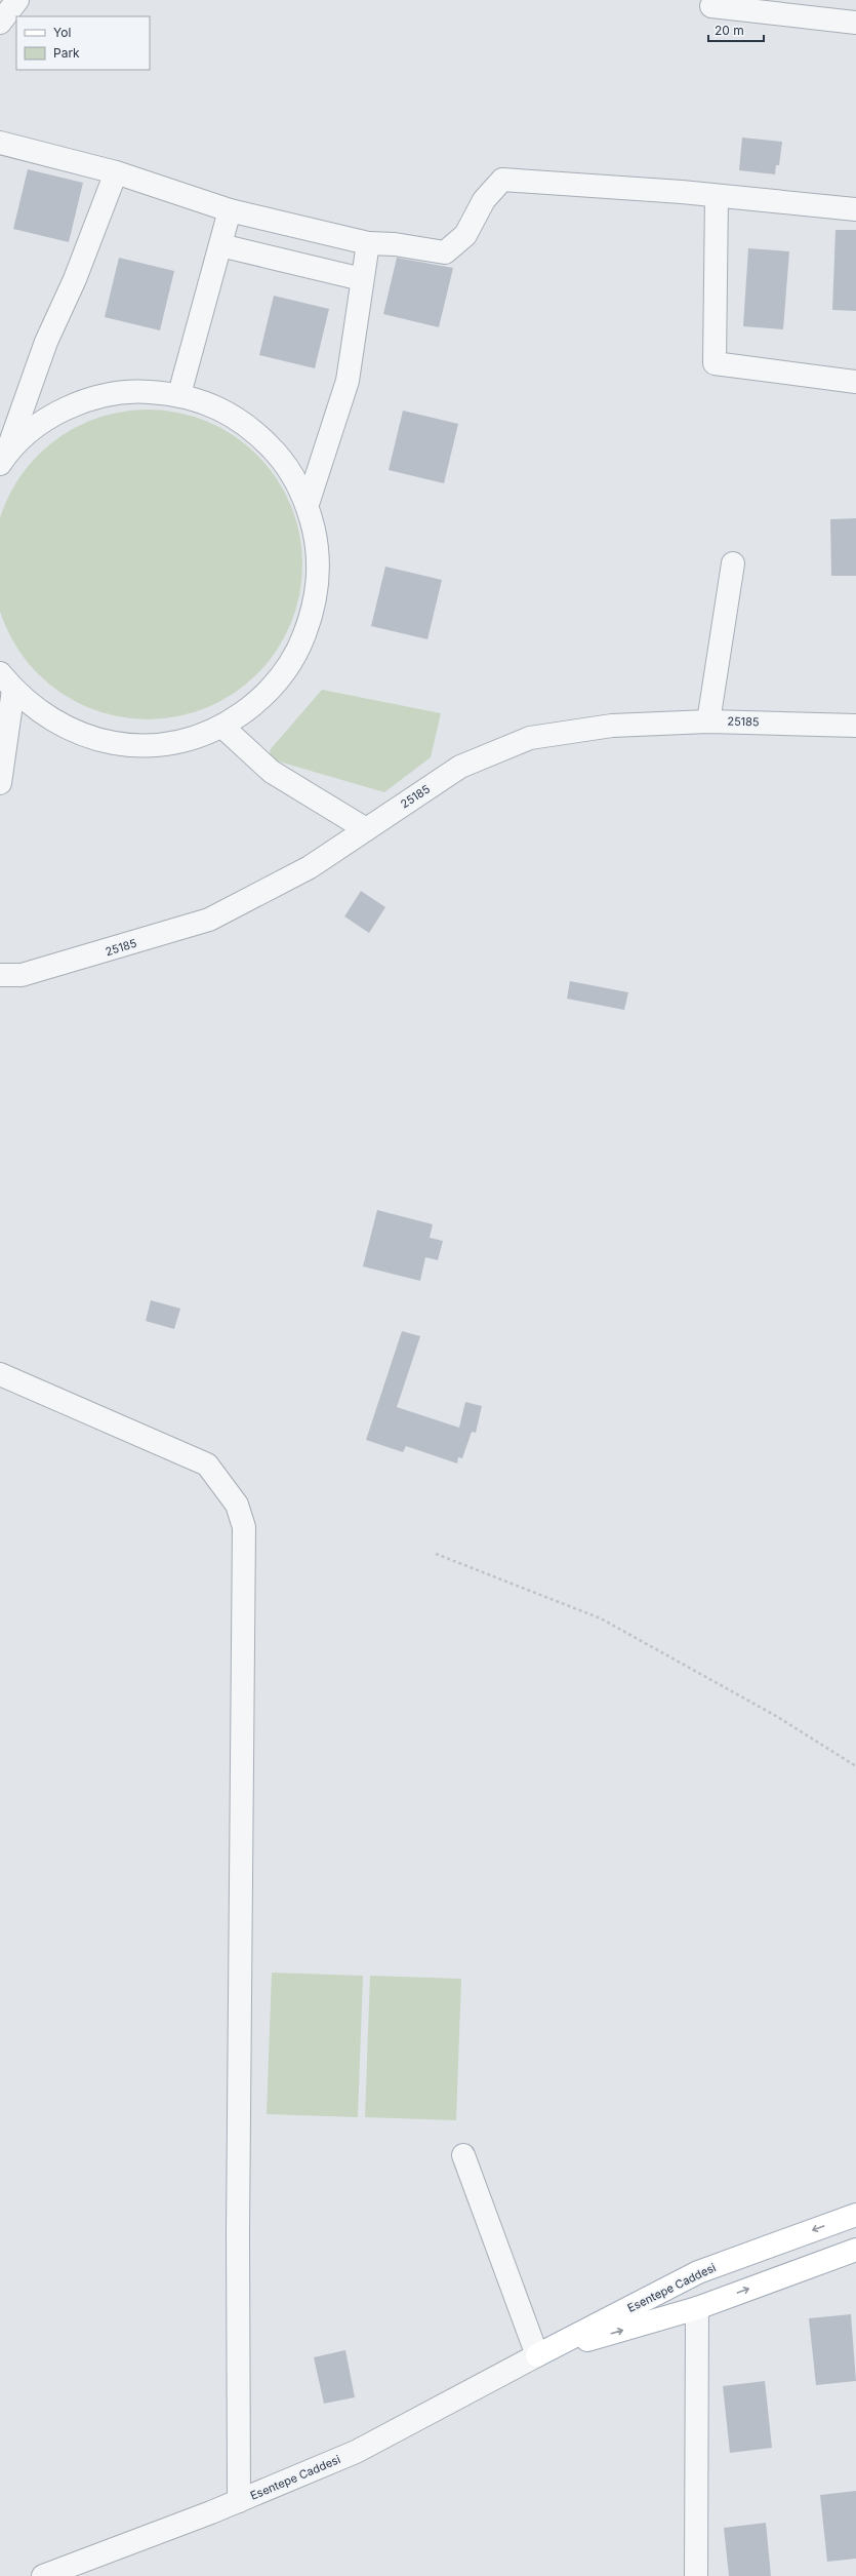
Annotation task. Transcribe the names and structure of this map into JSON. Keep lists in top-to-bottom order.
{
  "streets": {
    "main road": ["Esentepe Caddesi"],
    "street": ["25185"]
  },
  "legend": ["Yol", "Park"],
  "scale_bar": "20 m"
}
